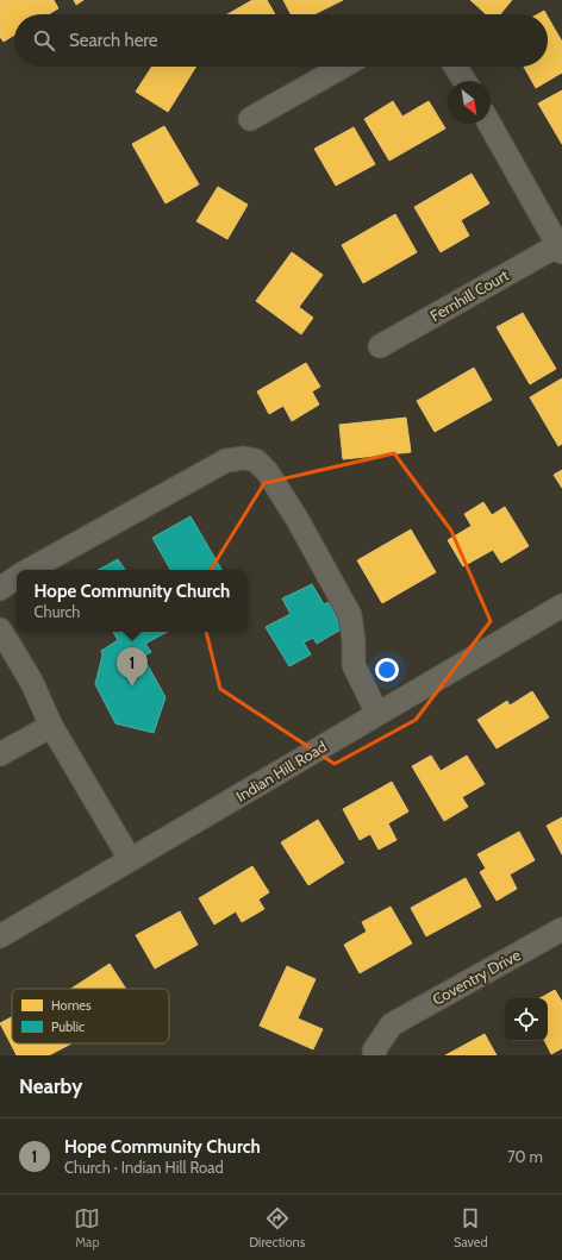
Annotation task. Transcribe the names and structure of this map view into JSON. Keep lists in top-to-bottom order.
{
  "streets": {
    "street": ["Fernhill Court", "Indian Hill Road", "Coventry Drive"]
  },
  "legend": ["Homes", "Public"],
  "north": "bottom right",
  "page": {
    "search": "Search here",
    "popup": ["Hope Community Church", "Church"],
    "pins": "1",
    "heading": "Nearby",
    "list": [
      {
        "mark": "1",
        "name": "Hope Community Church",
        "note": "Church · Indian Hill Road",
        "value": "70 m"
      }
    ],
    "nav": ["Map", "Directions", "Saved"]
  }
}
